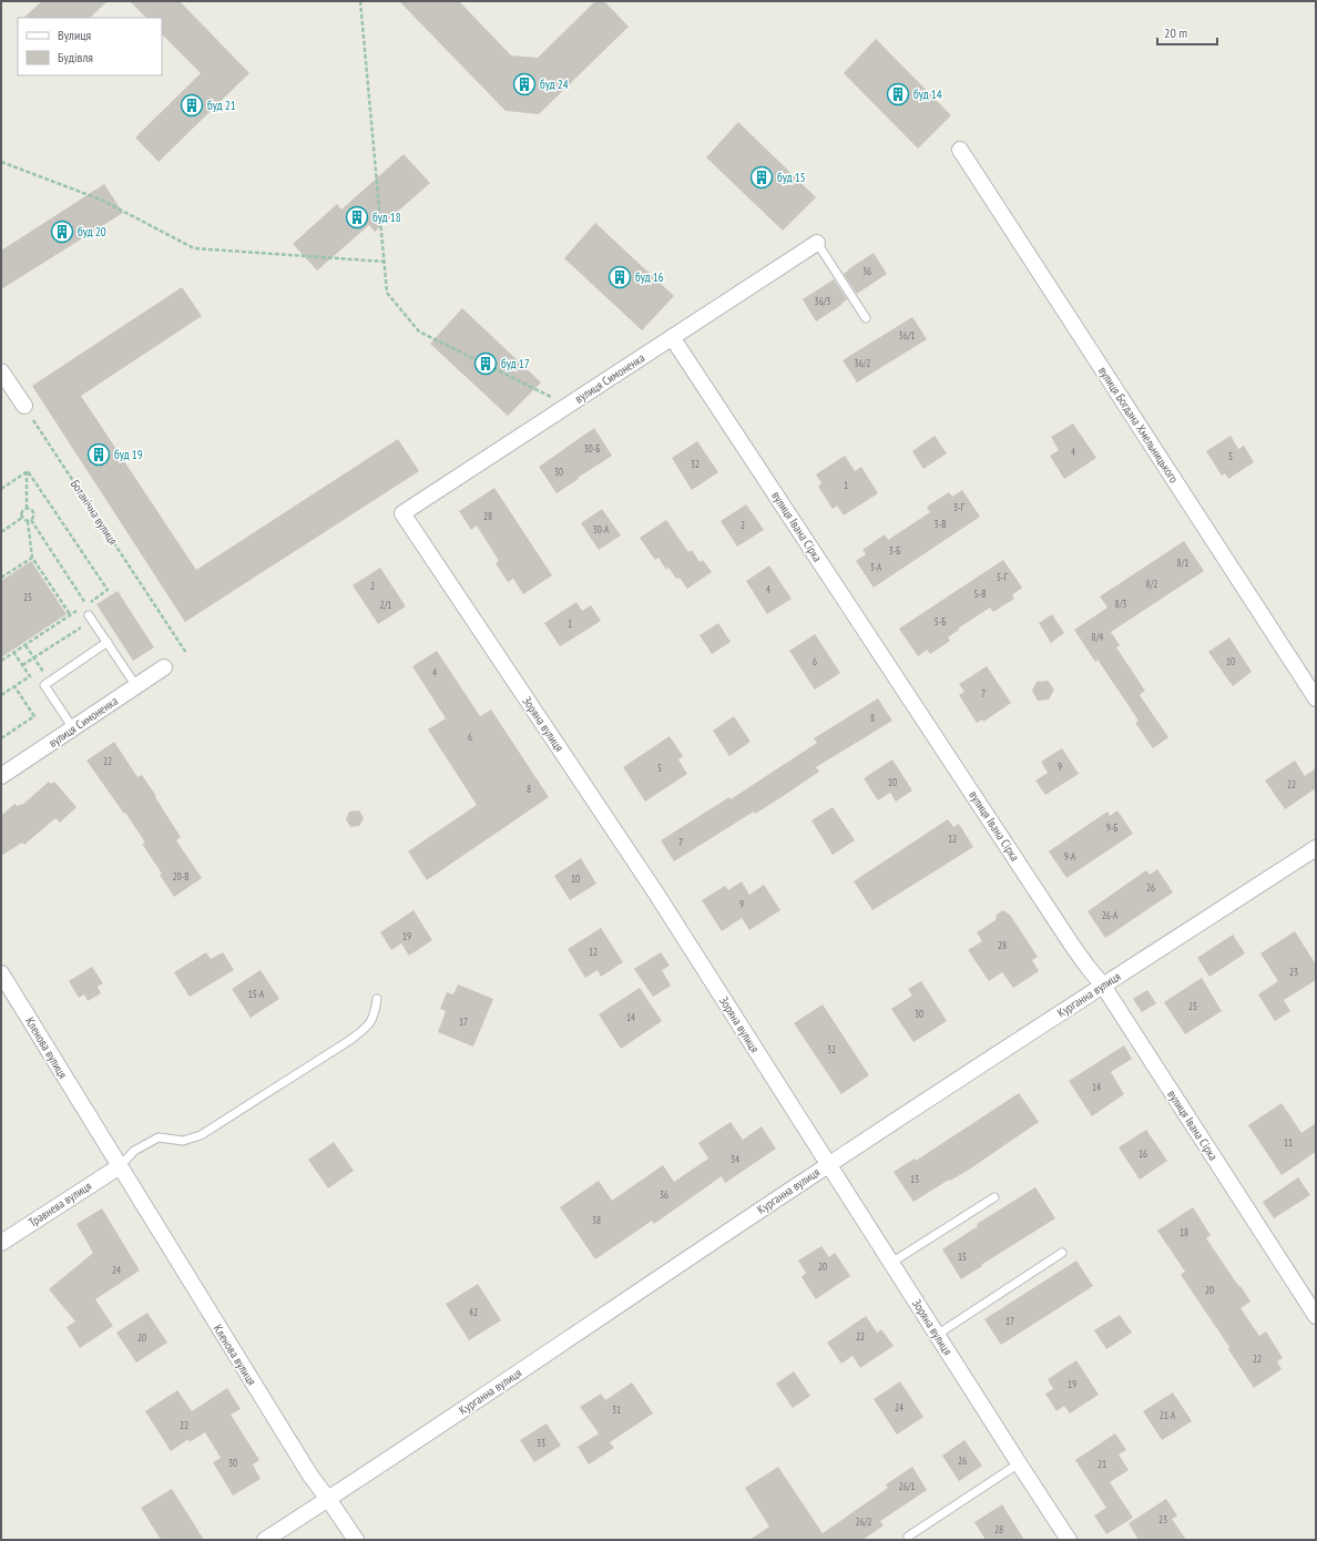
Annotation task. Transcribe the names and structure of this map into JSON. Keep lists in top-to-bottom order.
{
  "streets": {
    "street": [
      "вулиця Симоненка",
      "вулиця Богдана Хмельницького",
      "вулиця Івана Сірка",
      "Зоряна вулиця",
      "Курганна вулиця",
      "Кленова вулиця",
      "Травнева вулиця"
    ],
    "path": ["Ботанічна вулиця"]
  },
  "crossings": [
    ["вулиця Симоненка", "вулиця Івана Сірка"],
    ["вулиця Симоненка", "Зоряна вулиця"],
    ["вулиця Івана Сірка", "Курганна вулиця"],
    ["Зоряна вулиця", "Курганна вулиця"],
    ["Курганна вулиця", "Кленова вулиця"],
    ["Кленова вулиця", "Травнева вулиця"]
  ],
  "places": {
    "building": [
      "буд 24",
      "буд 14",
      "буд 21",
      "буд 15",
      "буд 18",
      "буд 20",
      "буд 16",
      "буд 17",
      "буд 19"
    ]
  },
  "house_numbers": [
    "36",
    "36/3",
    "36/1",
    "36/2",
    "30-Б",
    "4",
    "5",
    "32",
    "30",
    "1",
    "3-Г",
    "28",
    "3-В",
    "2",
    "30-А",
    "3-Б",
    "8/1",
    "3-А",
    "5-Г",
    "8/2",
    "2",
    "4",
    "5-В",
    "25",
    "8/3",
    "2/1",
    "5-Б",
    "1",
    "8/4",
    "6",
    "10",
    "4",
    "7",
    "8",
    "6",
    "22",
    "9",
    "5",
    "10",
    "22",
    "8",
    "9-Б",
    "12",
    "7",
    "9-А",
    "20-В",
    "10",
    "26",
    "9",
    "26-А",
    "19",
    "28",
    "12",
    "23",
    "15-А",
    "25",
    "30",
    "14",
    "17",
    "32",
    "14",
    "11",
    "16",
    "34",
    "13",
    "36",
    "38",
    "18",
    "15",
    "20",
    "24",
    "20",
    "42",
    "17",
    "22",
    "20",
    "22",
    "19",
    "24",
    "31",
    "21-А",
    "22",
    "33",
    "26",
    "30",
    "21",
    "26/1",
    "23",
    "26/2",
    "28"
  ],
  "legend": ["Вулиця", "Будівля"],
  "scale_bar": "20 m"
}
